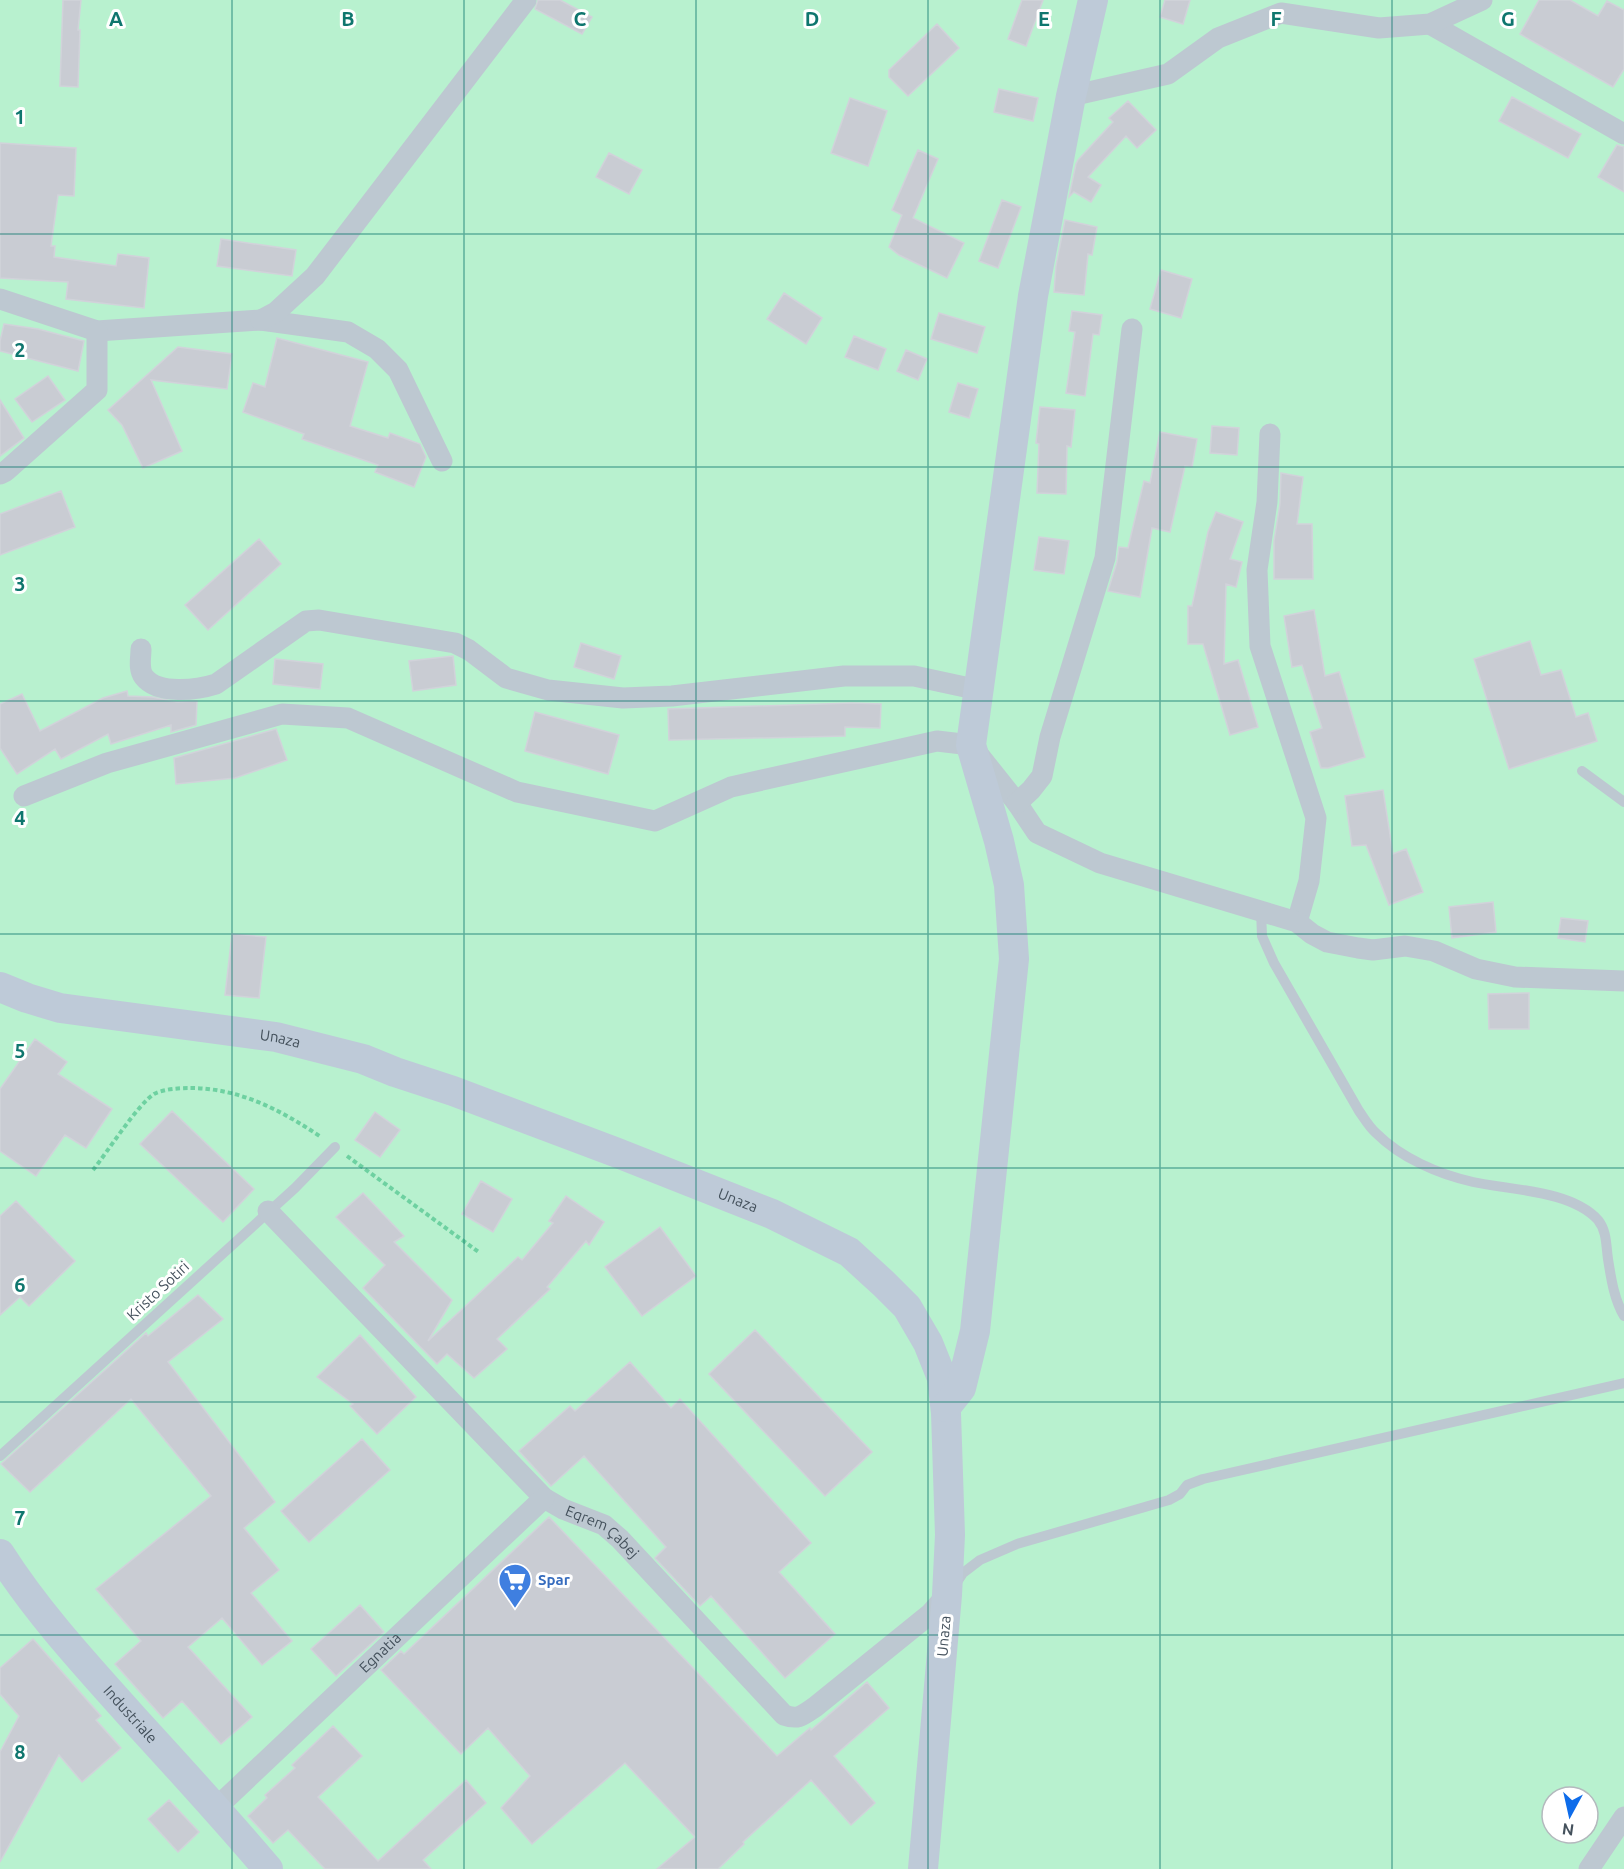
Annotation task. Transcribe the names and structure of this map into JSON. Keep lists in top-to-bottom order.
{
  "streets": {
    "main road": ["Unaza", "Industriale"],
    "street": ["Eqrem Çabej", "Egnatia"],
    "lane": ["Kristo Sotiri"]
  },
  "crossings": [
    ["Unaza", "Eqrem Çabej"],
    ["Kristo Sotiri", "Eqrem Çabej"],
    ["Eqrem Çabej", "Egnatia"],
    ["Egnatia", "Industriale"]
  ],
  "places": {
    "supermarket": ["Spar"]
  },
  "north": "bottom",
  "grid": {
    "columns": [
      "A",
      "B",
      "C",
      "D",
      "E",
      "F",
      "G"
    ],
    "rows": [
      "1",
      "2",
      "3",
      "4",
      "5",
      "6",
      "7",
      "8"
    ]
  }
}
